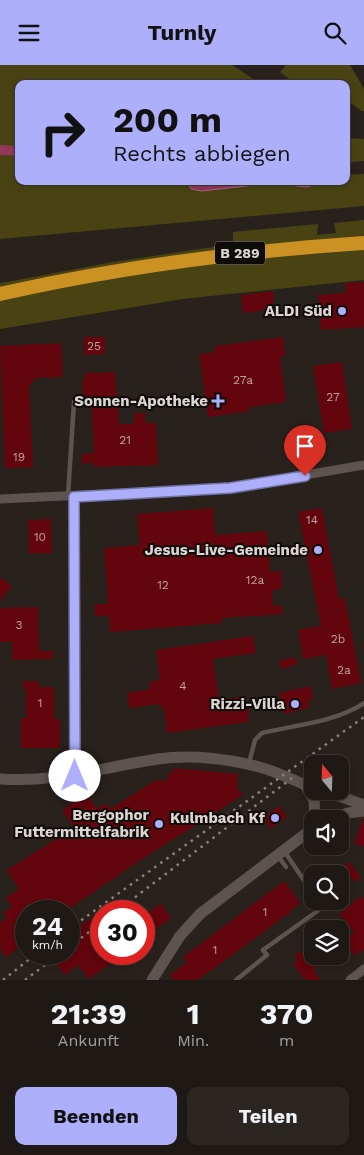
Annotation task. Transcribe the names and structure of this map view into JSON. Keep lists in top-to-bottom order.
{
  "streets": {
    "highway": ["B 289"]
  },
  "places": {
    "other": [
      "ALDI Süd",
      "Jesus-Live-Gemeinde",
      "Rizzi-Villa",
      "Kulmbach Kf",
      "Bergophor Futtermittelfabrik"
    ],
    "health": ["Sonnen-Apotheke"]
  },
  "house_numbers": [
    "25",
    "27a",
    "27",
    "21",
    "19",
    "14",
    "10",
    "12a",
    "12",
    "3",
    "2b",
    "2a",
    "4",
    "1",
    "1",
    "1"
  ],
  "north": "top",
  "page": {
    "header": "Turnly",
    "turn": ["200 m", "Rechts abbiegen"],
    "speed": "24 km/h",
    "limit": "30",
    "eta": [
      "21:39",
      "Ankunft",
      "1",
      "Min.",
      "370",
      "m"
    ],
    "buttons": ["Beenden", "Teilen"]
  }
}
